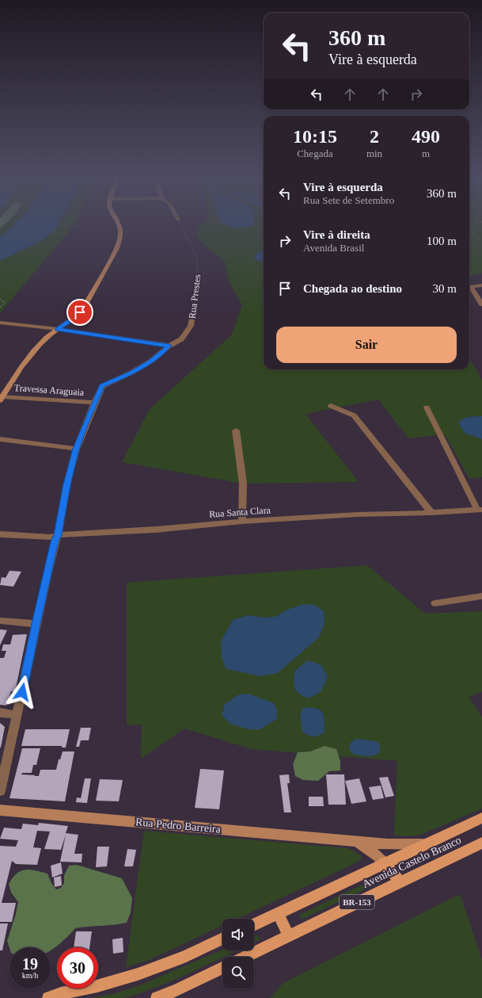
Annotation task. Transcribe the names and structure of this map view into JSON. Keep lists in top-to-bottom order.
{
  "streets": {
    "main road": ["Avenida Castelo Branco", "BR-153"],
    "street": [
      "Rua Prestes",
      "Travessa Araguaia",
      "Rua Santa Clara",
      "Rua Pedro Barreira"
    ]
  },
  "crossings": [
    ["Rua Prestes", "Travessa Araguaia"],
    ["Rua Prestes", "Rua Santa Clara"],
    ["Rua Pedro Barreira", "Avenida Castelo Branco"]
  ],
  "page": {
    "turn": ["360 m", "Vire à esquerda"],
    "eta": [
      "10:15",
      "Chegada",
      "2",
      "min",
      "490",
      "m"
    ],
    "list": [
      {
        "name": "Vire à esquerda",
        "note": "Rua Sete de Setembro",
        "value": "360 m"
      },
      {
        "name": "Vire à direita",
        "note": "Avenida Brasil",
        "value": "100 m"
      },
      {
        "name": "Chegada ao destino",
        "value": "30 m"
      }
    ],
    "buttons": "Sair",
    "speed": "19 km/h",
    "limit": "30"
  }
}
